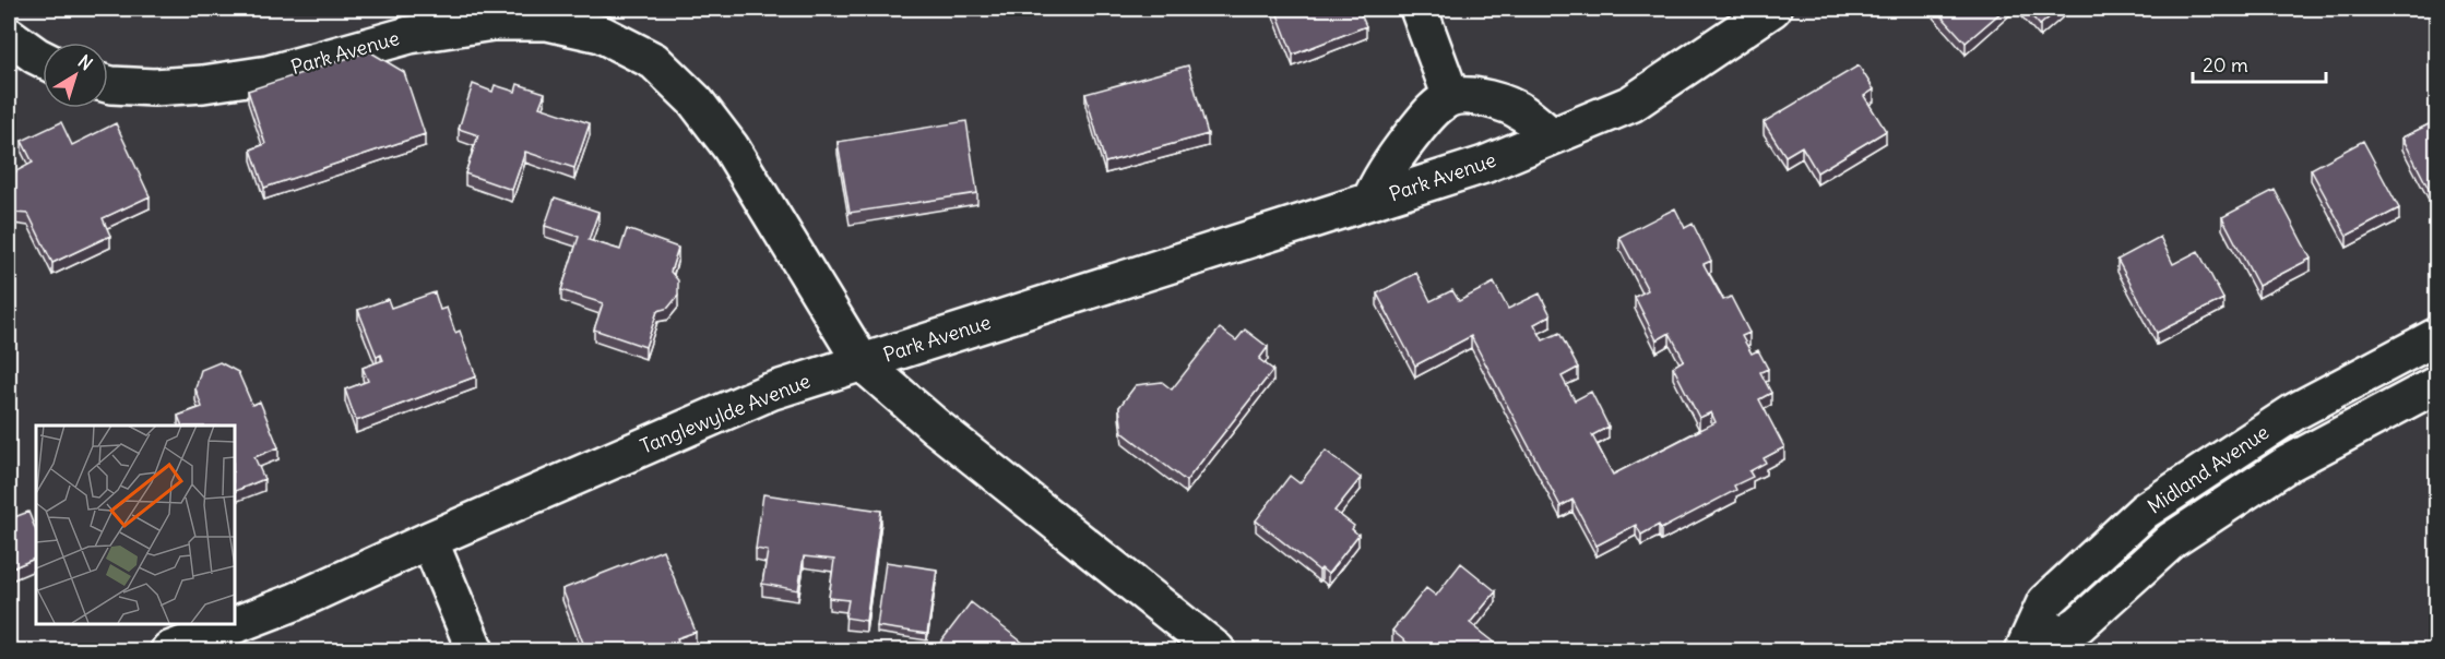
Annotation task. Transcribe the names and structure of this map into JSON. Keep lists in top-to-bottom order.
{
  "streets": {
    "street": ["Park Avenue", "Tanglewylde Avenue", "Midland Avenue"]
  },
  "crossings": [
    ["Park Avenue", "Tanglewylde Avenue"]
  ],
  "scale_bar": "20 m",
  "north": "top right"
}
